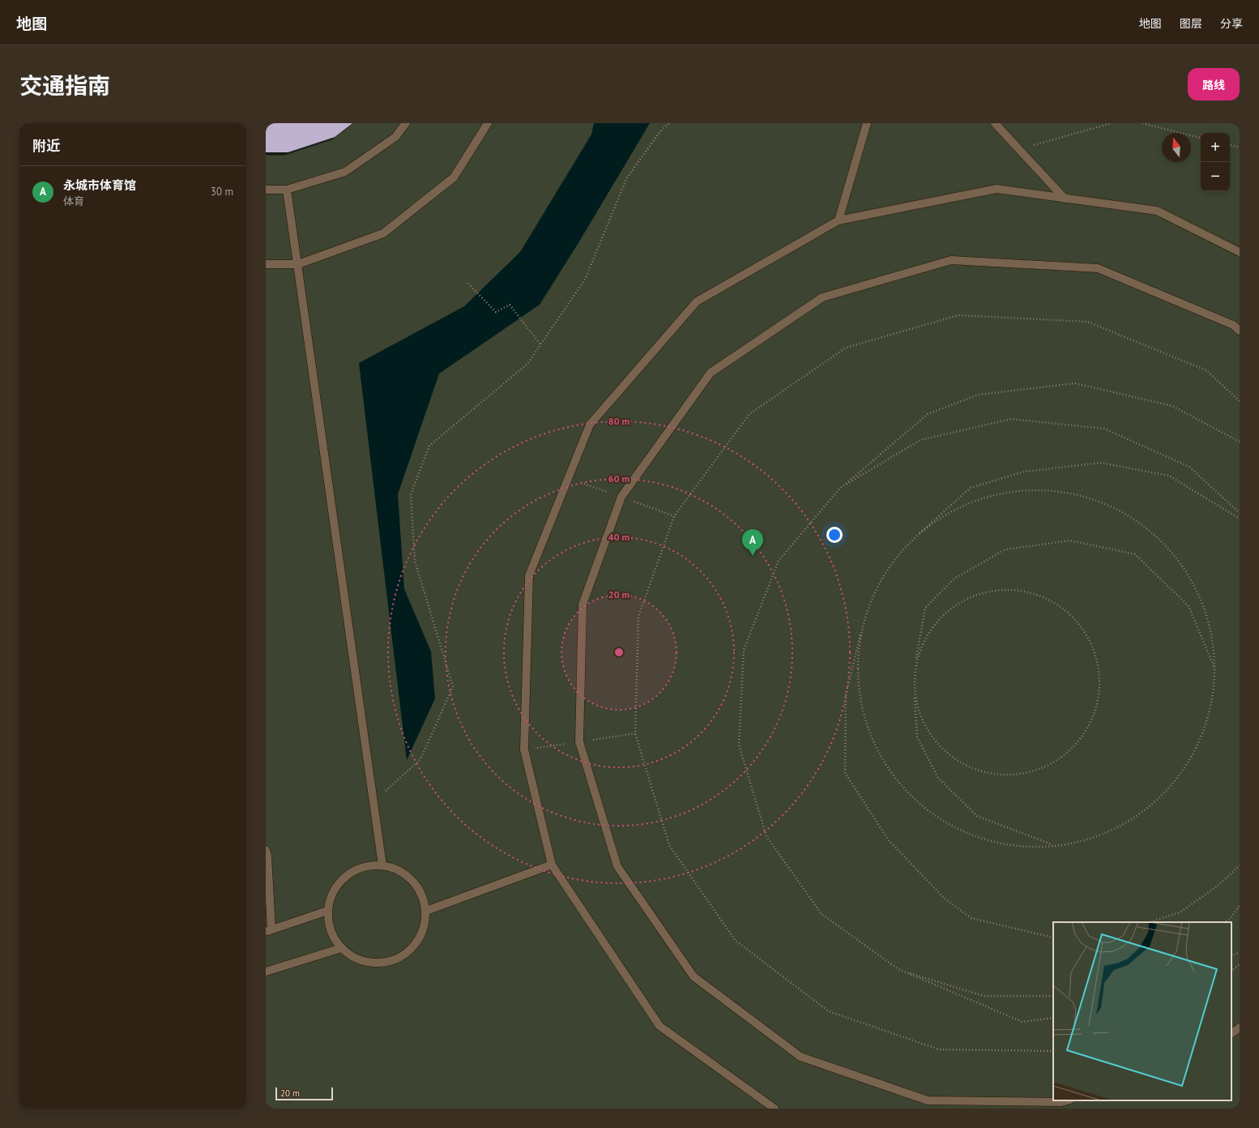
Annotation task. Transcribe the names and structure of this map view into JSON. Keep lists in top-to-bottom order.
{
  "scale_bar": "20 m",
  "north": "top",
  "page": {
    "header": "地图",
    "nav": ["地图", "图层", "分享"],
    "title": "交通指南",
    "buttons": "路线",
    "heading": "附近",
    "map_buttons": ["+", "−"],
    "list": [
      {
        "mark": "A",
        "name": "永城市体育馆",
        "note": "体育",
        "value": "30 m"
      }
    ],
    "pins": "A",
    "scale": "20 m"
  },
  "rings": [
    "80 m",
    "60 m",
    "40 m",
    "20 m"
  ]
}
